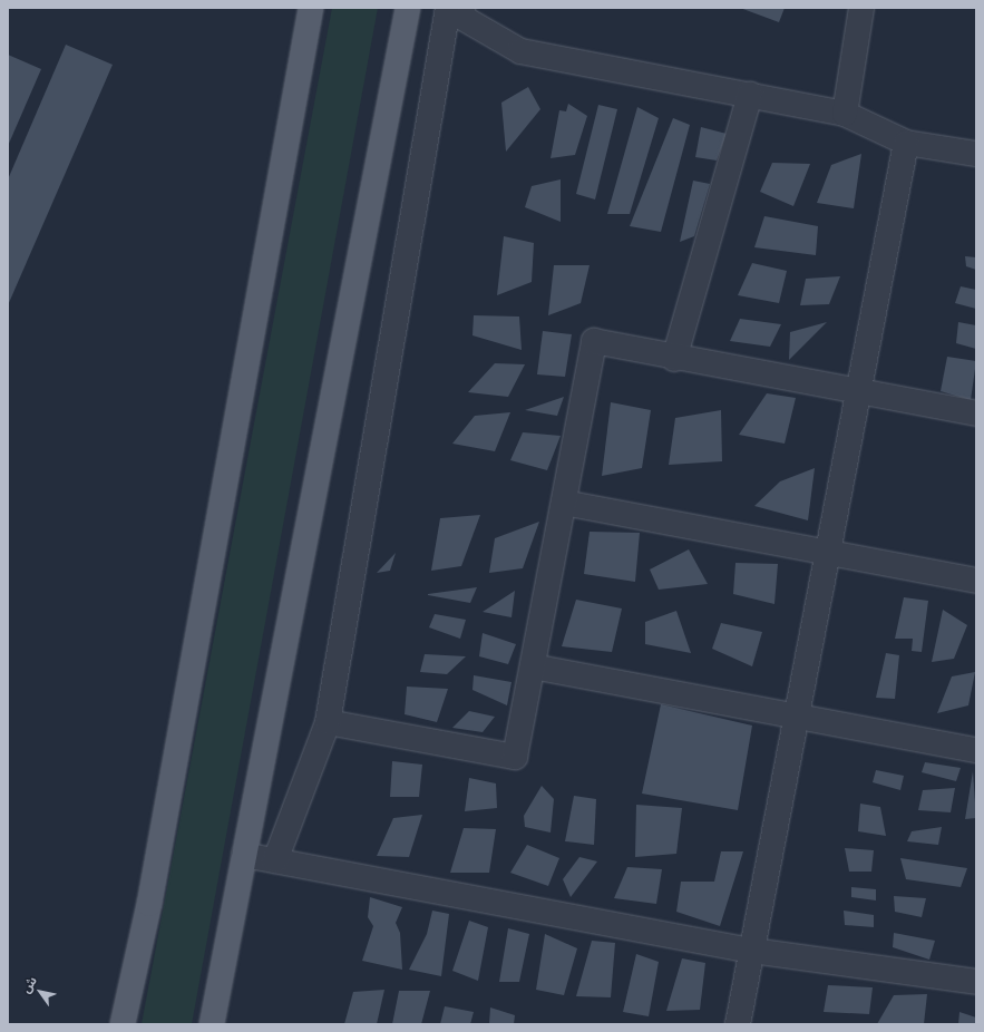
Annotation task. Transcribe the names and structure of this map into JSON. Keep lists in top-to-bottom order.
{
  "north": "top left"
}
